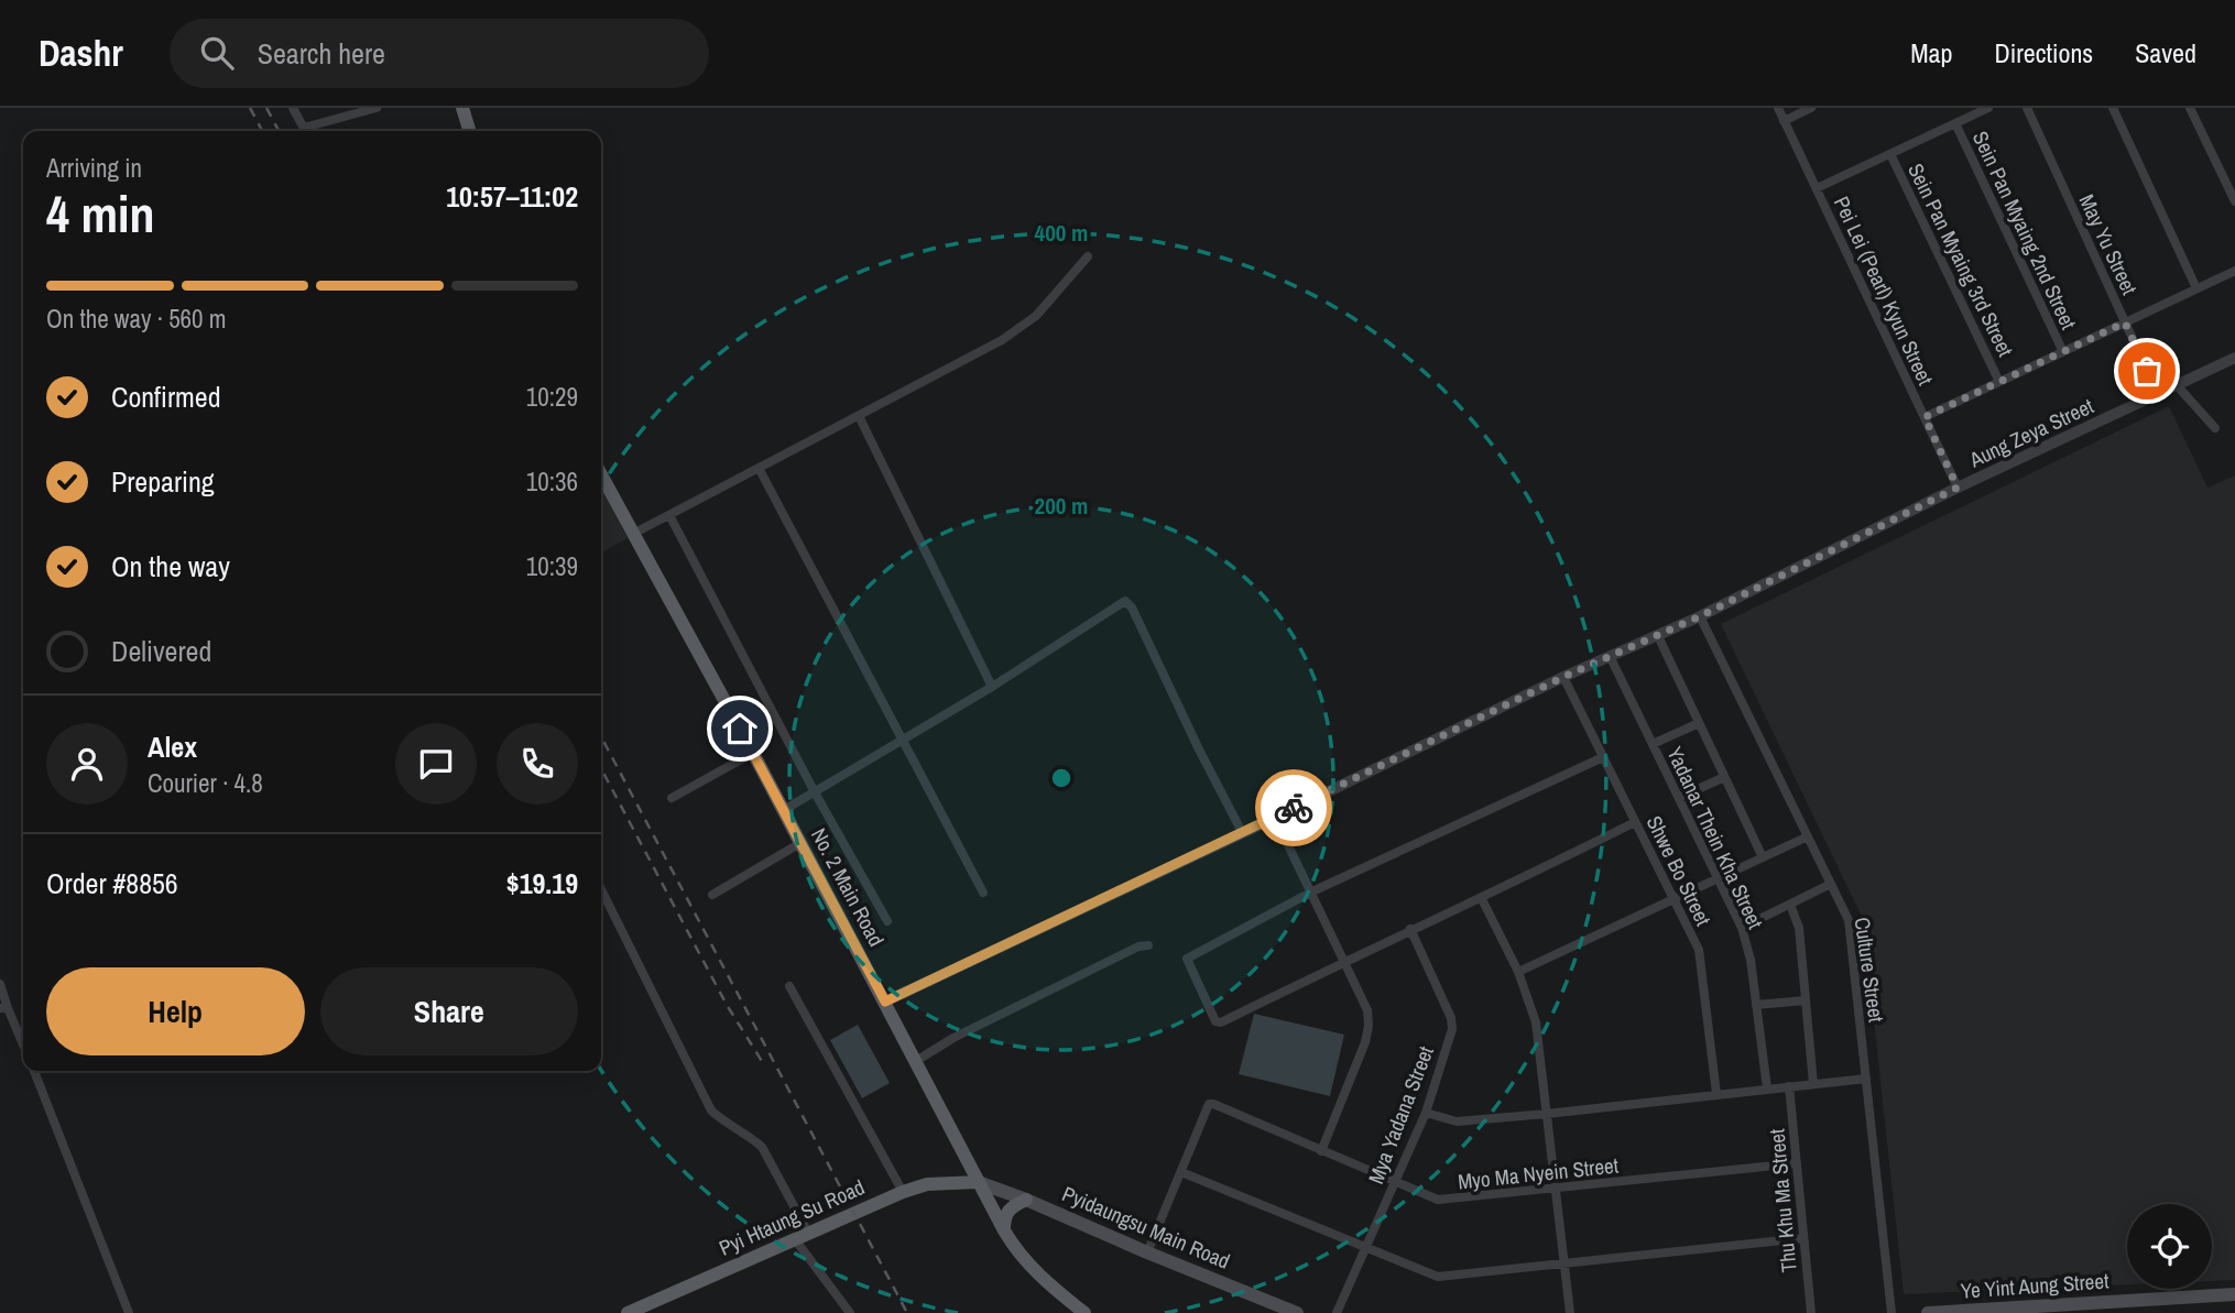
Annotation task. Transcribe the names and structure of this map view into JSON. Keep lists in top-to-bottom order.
{
  "streets": {
    "main road": [
      "No. 2 Main Road",
      "Pyi Htaung Su Road",
      "Pyidaungsu Main Road",
      "Ye Yint Aung Street"
    ],
    "street": [
      "Sein Pan Myaing 2nd Street",
      "May Yu Street",
      "Sein Pan Myaing 3rd Street",
      "Pei Lei (Pearl) Kyun Street",
      "Aung Zeya Street",
      "Yadanar Thein Kha Street",
      "Shwe Bo Street",
      "Culture Street",
      "Mya Yadana Street",
      "Myo Ma Nyein Street",
      "Thu Khu Ma Street"
    ]
  },
  "crossings": [
    ["May Yu Street", "Aung Zeya Street"],
    ["Pei Lei (Pearl) Kyun Street", "Aung Zeya Street"],
    ["Aung Zeya Street", "Yadanar Thein Kha Street"],
    ["Aung Zeya Street", "Shwe Bo Street"],
    ["Aung Zeya Street", "No. 2 Main Road"],
    ["Aung Zeya Street", "Culture Street"],
    ["No. 2 Main Road", "Pyi Htaung Su Road"],
    ["No. 2 Main Road", "Pyidaungsu Main Road"],
    ["Mya Yadana Street", "Myo Ma Nyein Street"],
    ["Myo Ma Nyein Street", "Thu Khu Ma Street"],
    ["Pyi Htaung Su Road", "Pyidaungsu Main Road"]
  ],
  "page": {
    "header": "Dashr",
    "search": "Search here",
    "nav": ["Map", "Directions", "Saved"],
    "heading": ["4 min", "Arriving in", "10:57–11:02"],
    "panel": [
      "Alex",
      "Courier · 4.8",
      "Order #8856",
      "$19.19"
    ],
    "bar": "On the way · 560 m",
    "list": [
      ["Confirmed", "10:29"],
      ["Preparing", "10:36"],
      ["On the way", "10:39"],
      "Delivered"
    ],
    "buttons": ["Help", "Share"]
  },
  "rings": ["400 m", "200 m"]
}
